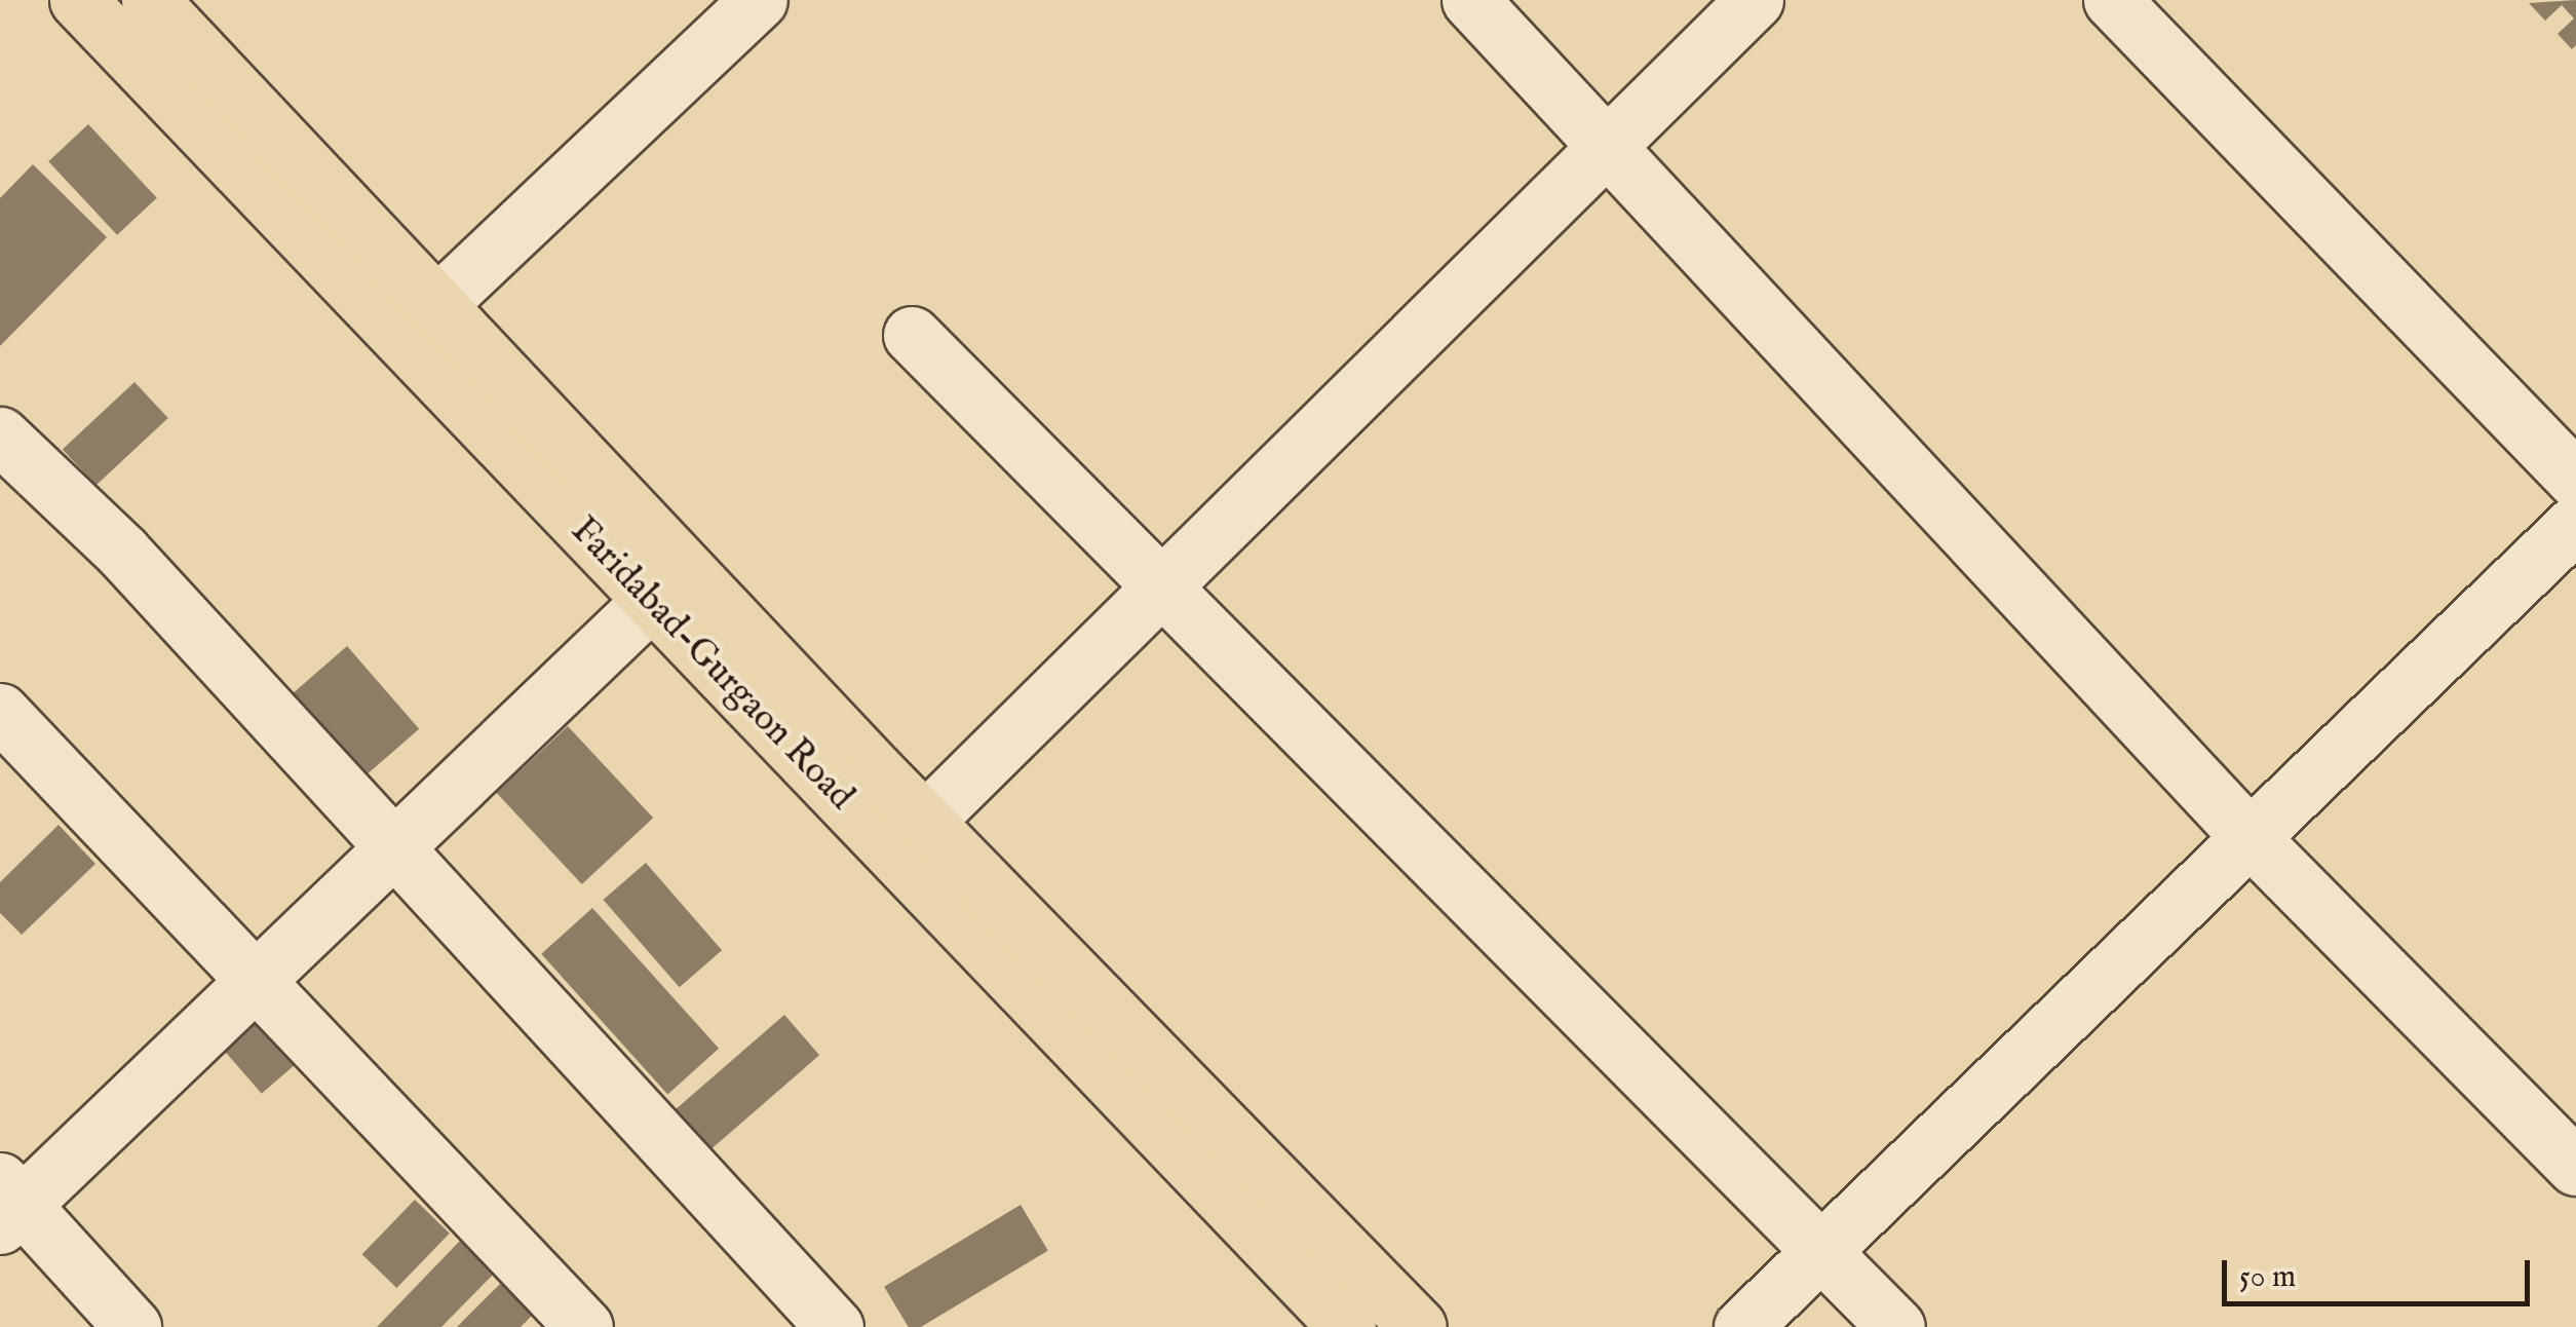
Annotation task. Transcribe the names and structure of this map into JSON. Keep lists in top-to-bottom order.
{
  "streets": {
    "main road": ["Faridabad-Gurgaon Road"]
  },
  "scale_bar": "50 m"
}
